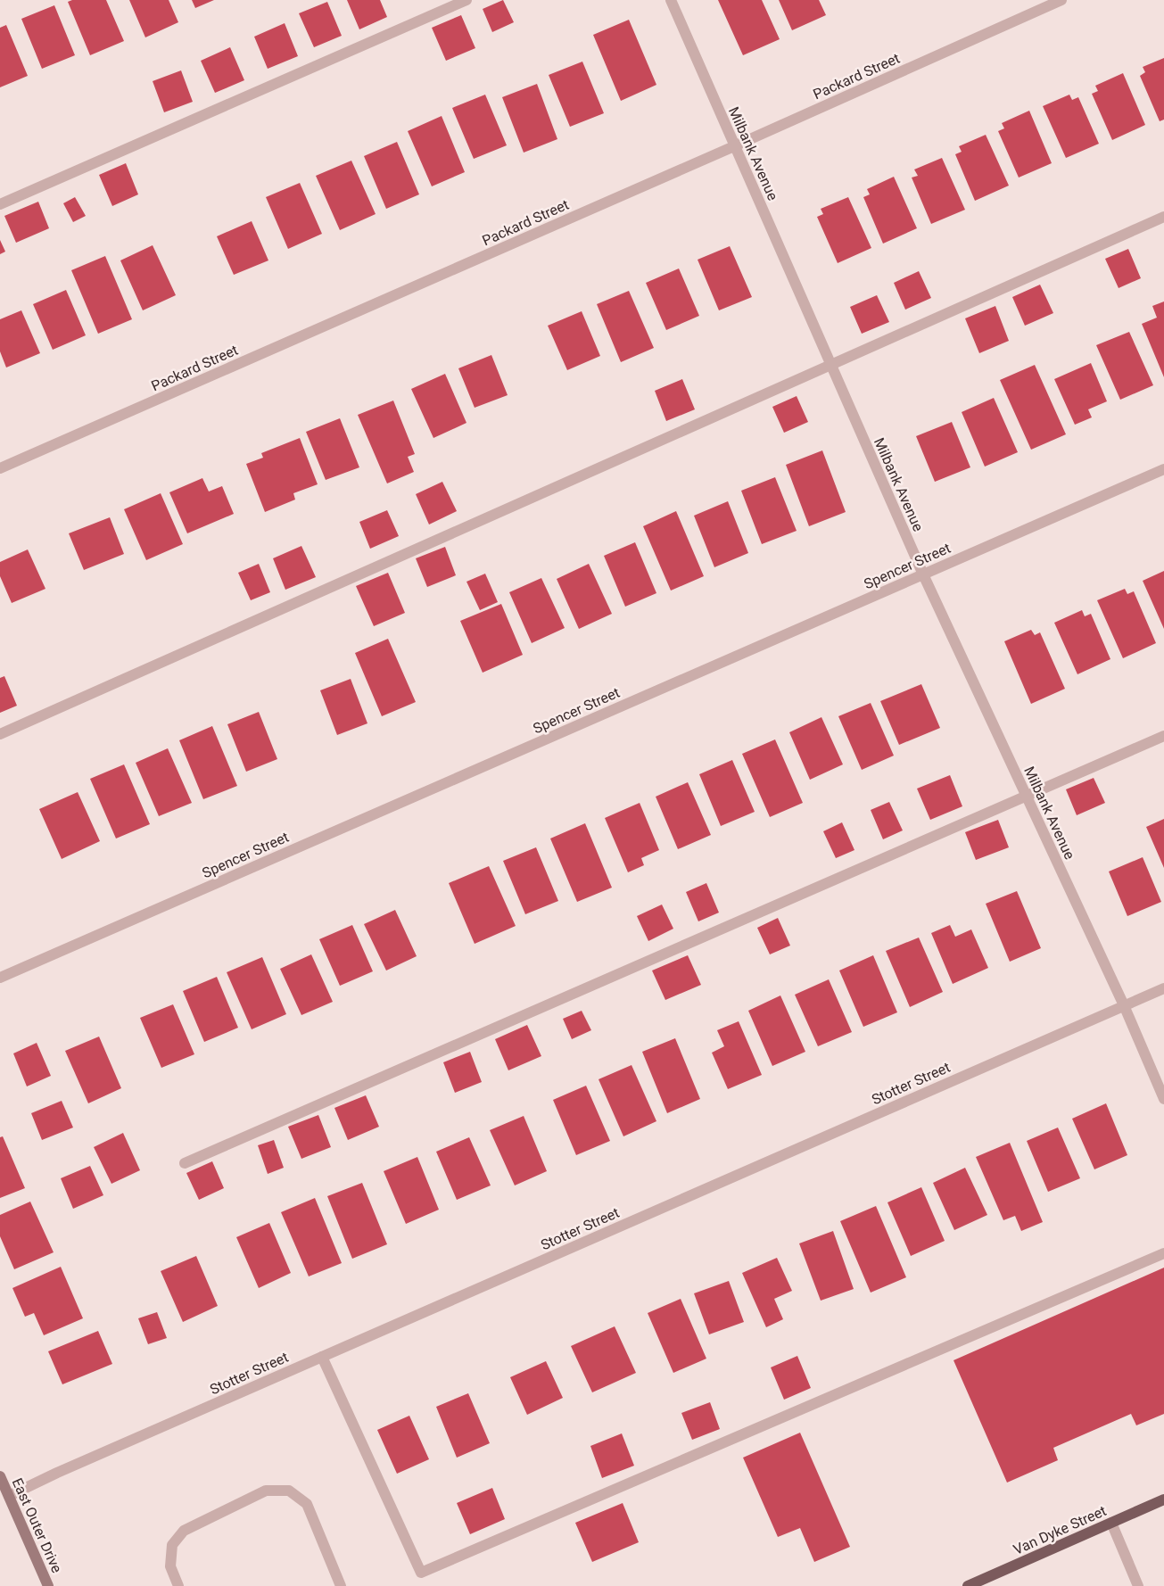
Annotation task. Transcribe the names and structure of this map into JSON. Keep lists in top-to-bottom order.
{
  "streets": {
    "main road": ["East Outer Drive", "Van Dyke Street"],
    "street": [
      "Packard Street",
      "Milbank Avenue",
      "Spencer Street",
      "Stotter Street"
    ]
  },
  "crossings": [
    ["Packard Street", "Milbank Avenue"],
    ["Milbank Avenue", "Spencer Street"],
    ["Milbank Avenue", "Stotter Street"],
    ["Stotter Street", "East Outer Drive"]
  ]
}
